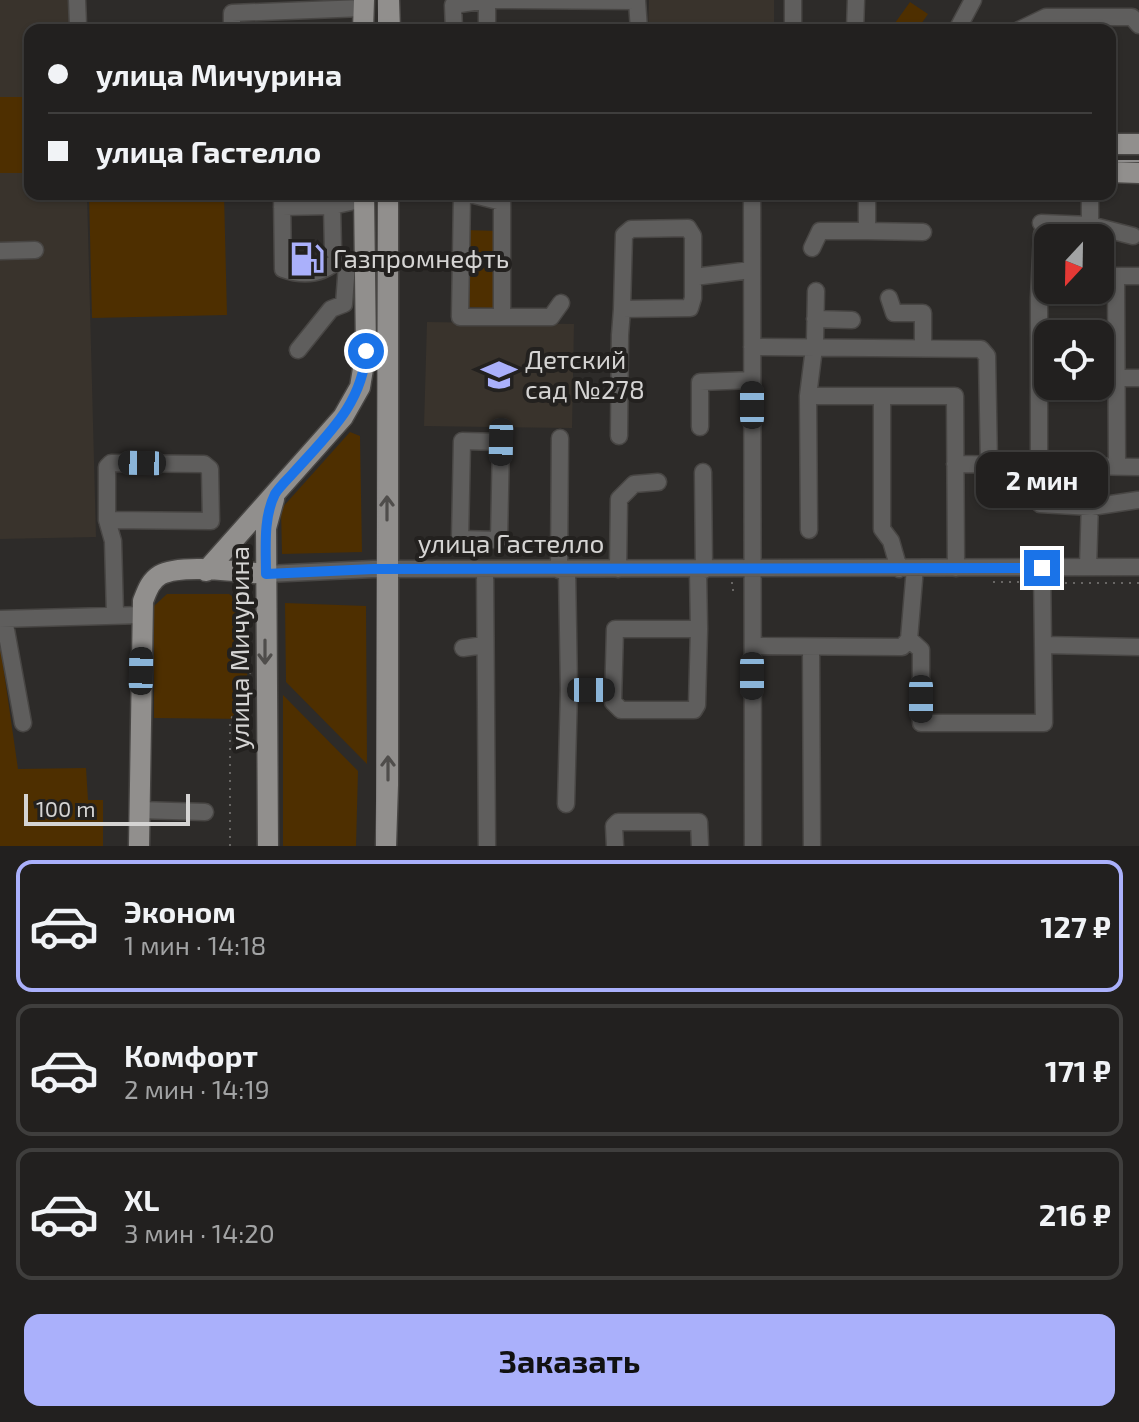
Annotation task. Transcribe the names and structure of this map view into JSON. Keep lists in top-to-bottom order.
{
  "streets": {
    "main road": ["улица Гастелло", "улица Мичурина"]
  },
  "crossings": [
    ["улица Гастелло", "улица Мичурина"]
  ],
  "places": {
    "fuel station": ["Газпромнефть"],
    "school or university": ["Детский сад №278"]
  },
  "scale_bar": "100 m",
  "north": "bottom",
  "page": {
    "banner": ["улица Мичурина", "улица Гастелло"],
    "bubble": "2 мин",
    "scale": "100 m",
    "list": [
      {
        "name": "Эконом",
        "note": "1 мин · 14:18",
        "value": "127 ₽"
      },
      {
        "name": "Комфорт",
        "note": "2 мин · 14:19",
        "value": "171 ₽"
      },
      {
        "name": "XL",
        "note": "3 мин · 14:20",
        "value": "216 ₽"
      }
    ],
    "buttons": "Заказать"
  }
}
